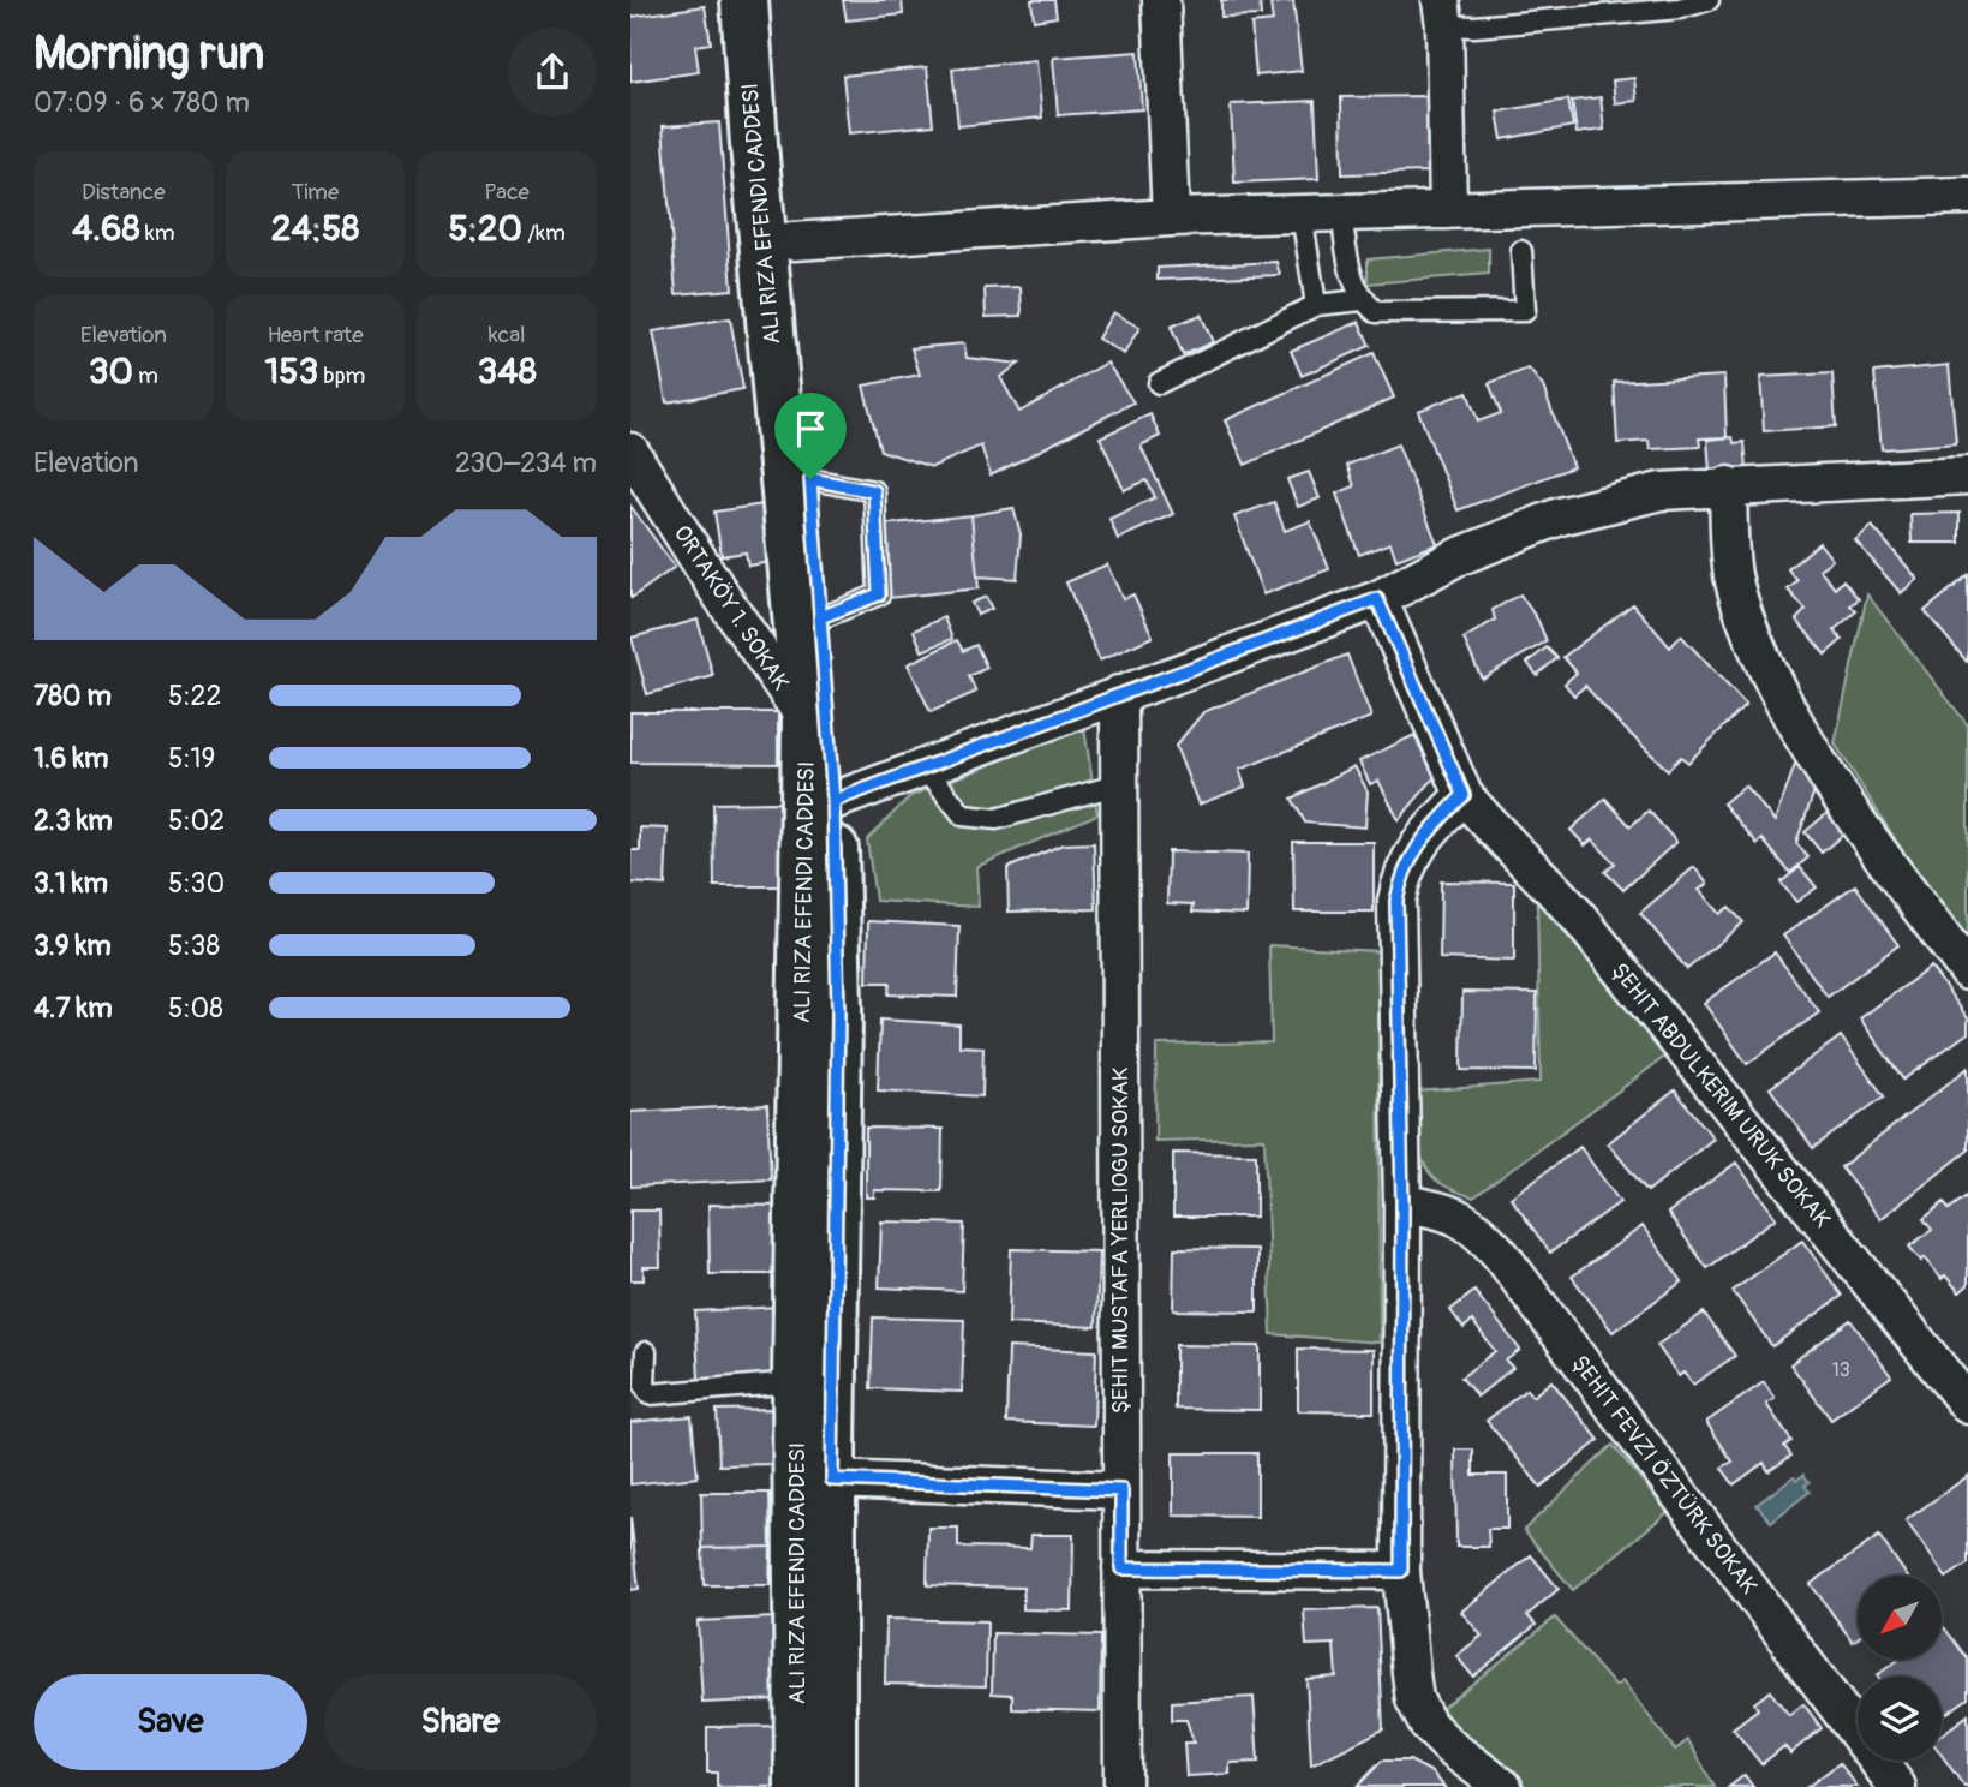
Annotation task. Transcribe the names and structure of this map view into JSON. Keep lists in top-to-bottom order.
{
  "streets": {
    "street": [
      "ORTAKÖY 1. SOKAK",
      "ŞEHIT ABDULKERIM URUK SOKAK",
      "ŞEHIT MUSTAFA YERLIOGU SOKAK",
      "ŞEHIT FEVZI ÖZTÜRK SOKAK"
    ]
  },
  "house_numbers": ["13"],
  "north": "bottom left",
  "page": {
    "heading": ["Morning run", "07:09 · 6 × 780 m"],
    "stats": [
      ["Distance", "4.68 km"],
      ["Time", "24:58"],
      ["Pace", "5:20 /km"],
      ["Elevation", "30 m"],
      ["Heart rate", "153 bpm"],
      ["kcal", "348"]
    ],
    "chart": ["Elevation", "230–234 m"],
    "list": [
      {
        "name": "780 m",
        "note": "5:22"
      },
      {
        "name": "1.6 km",
        "note": "5:19"
      },
      {
        "name": "2.3 km",
        "note": "5:02"
      },
      {
        "name": "3.1 km",
        "note": "5:30"
      },
      {
        "name": "3.9 km",
        "note": "5:38"
      },
      {
        "name": "4.7 km",
        "note": "5:08"
      }
    ],
    "buttons": ["Save", "Share"]
  }
}
